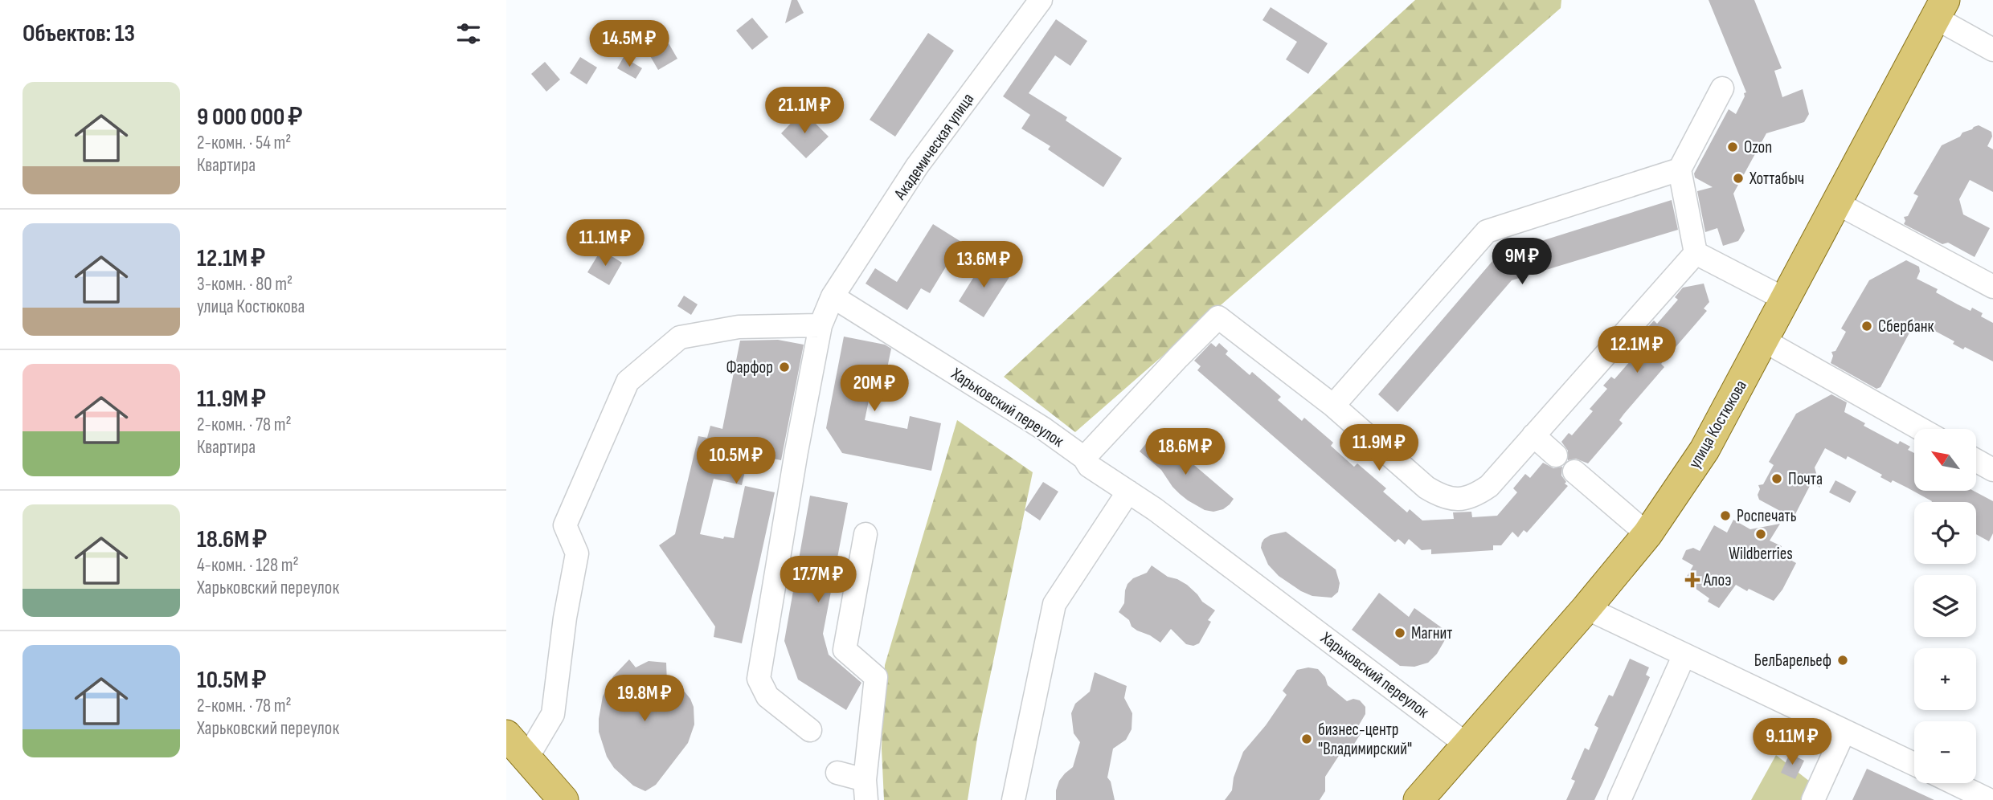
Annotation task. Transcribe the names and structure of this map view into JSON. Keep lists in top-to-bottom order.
{
  "streets": {
    "main road": ["улица Костюкова"],
    "street": ["Академическая улица", "Харьковский переулок"]
  },
  "crossings": [
    ["Академическая улица", "Харьковский переулок"],
    ["Харьковский переулок", "улица Костюкова"]
  ],
  "places": {
    "other": [
      "Ozon",
      "Хоттабыч",
      "Сбербанк",
      "Фарфор",
      "Почта",
      "Роспечать",
      "Wildberries",
      "Магнит",
      "БелБарельеф",
      "бизнес-центр \"Владимирский\""
    ],
    "health": ["Алоэ"]
  },
  "north": "top left",
  "page": {
    "heading": "Объектов: 13",
    "price": [
      "14.5M ₽",
      "21.1M ₽",
      "11.1M ₽",
      "9M ₽",
      "13.6M ₽",
      "12.1M ₽",
      "20M ₽",
      "11.9M ₽",
      "18.6M ₽",
      "10.5M ₽",
      "17.7M ₽",
      "19.8M ₽",
      "9.11M ₽"
    ],
    "list": [
      {
        "name": "9 000 000 ₽",
        "note": "2-комн. · 54 m² · Квартира"
      },
      {
        "name": "12.1M ₽",
        "note": "3-комн. · 80 m² · улица Костюкова"
      },
      {
        "name": "11.9M ₽",
        "note": "2-комн. · 78 m² · Квартира"
      },
      {
        "name": "18.6M ₽",
        "note": "4-комн. · 128 m² · Харьковский переулок"
      },
      {
        "name": "10.5M ₽",
        "note": "2-комн. · 78 m² · Харьковский переулок"
      }
    ],
    "map_buttons": ["+", "−"]
  }
}
